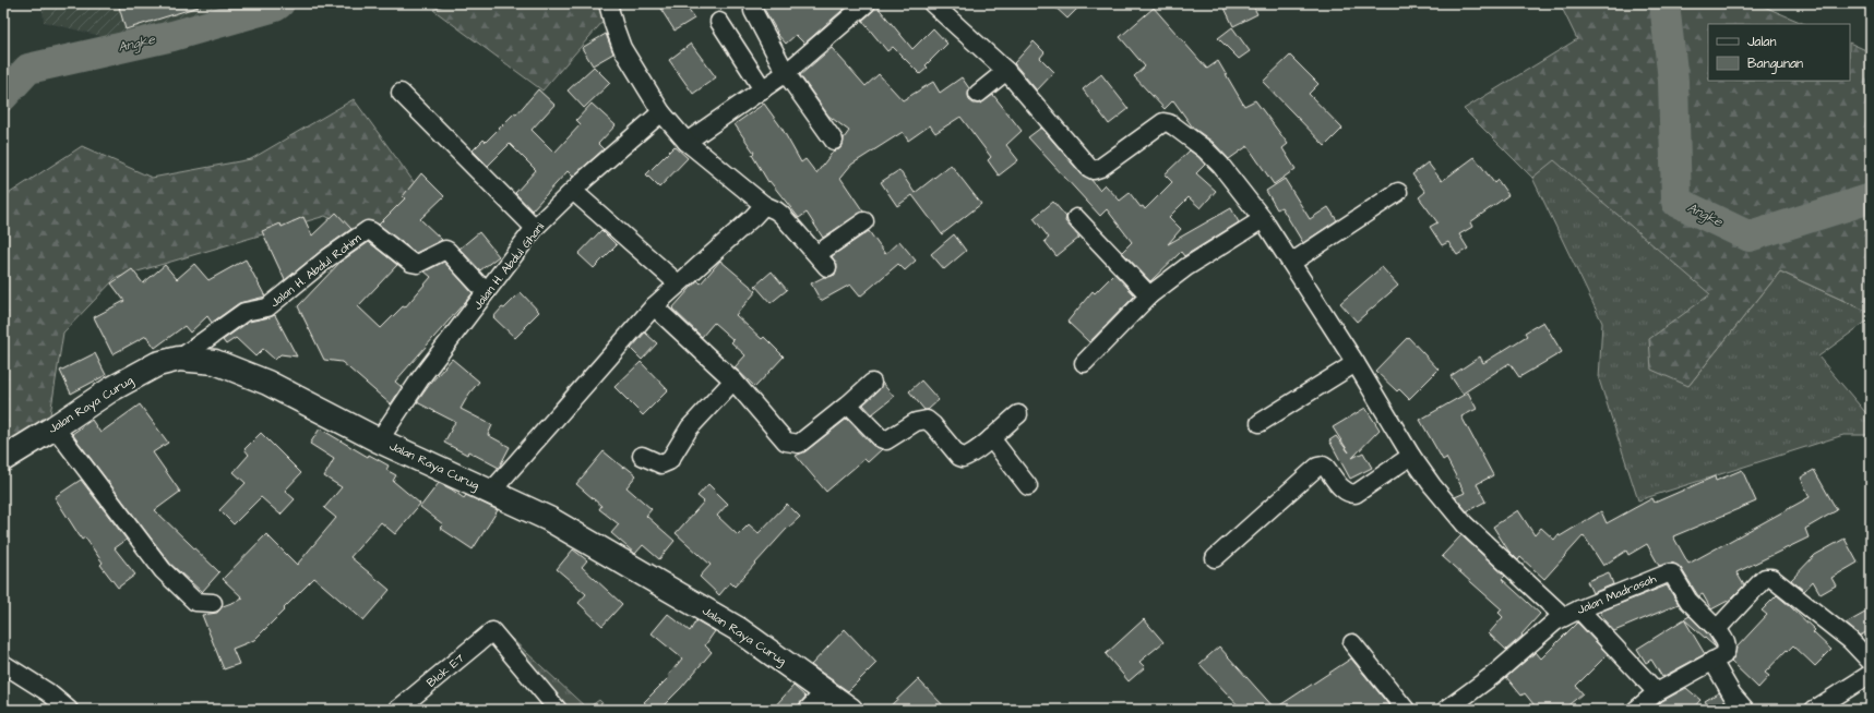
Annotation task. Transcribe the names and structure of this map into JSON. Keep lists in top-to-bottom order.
{
  "streets": {
    "main road": ["Jalan Raya Curug"],
    "street": [
      "Jalan H. Abdul Ghani",
      "Jalan H. Abdul Rohim",
      "Jalan Madrasah",
      "Blok E7"
    ]
  },
  "crossings": [
    ["Jalan H. Abdul Ghani", "Jalan H. Abdul Rohim"],
    ["Jalan H. Abdul Ghani", "Jalan Raya Curug"],
    ["Jalan H. Abdul Rohim", "Jalan Raya Curug"]
  ],
  "water": ["Angke"],
  "legend": ["Jalan", "Bangunan"]
}
